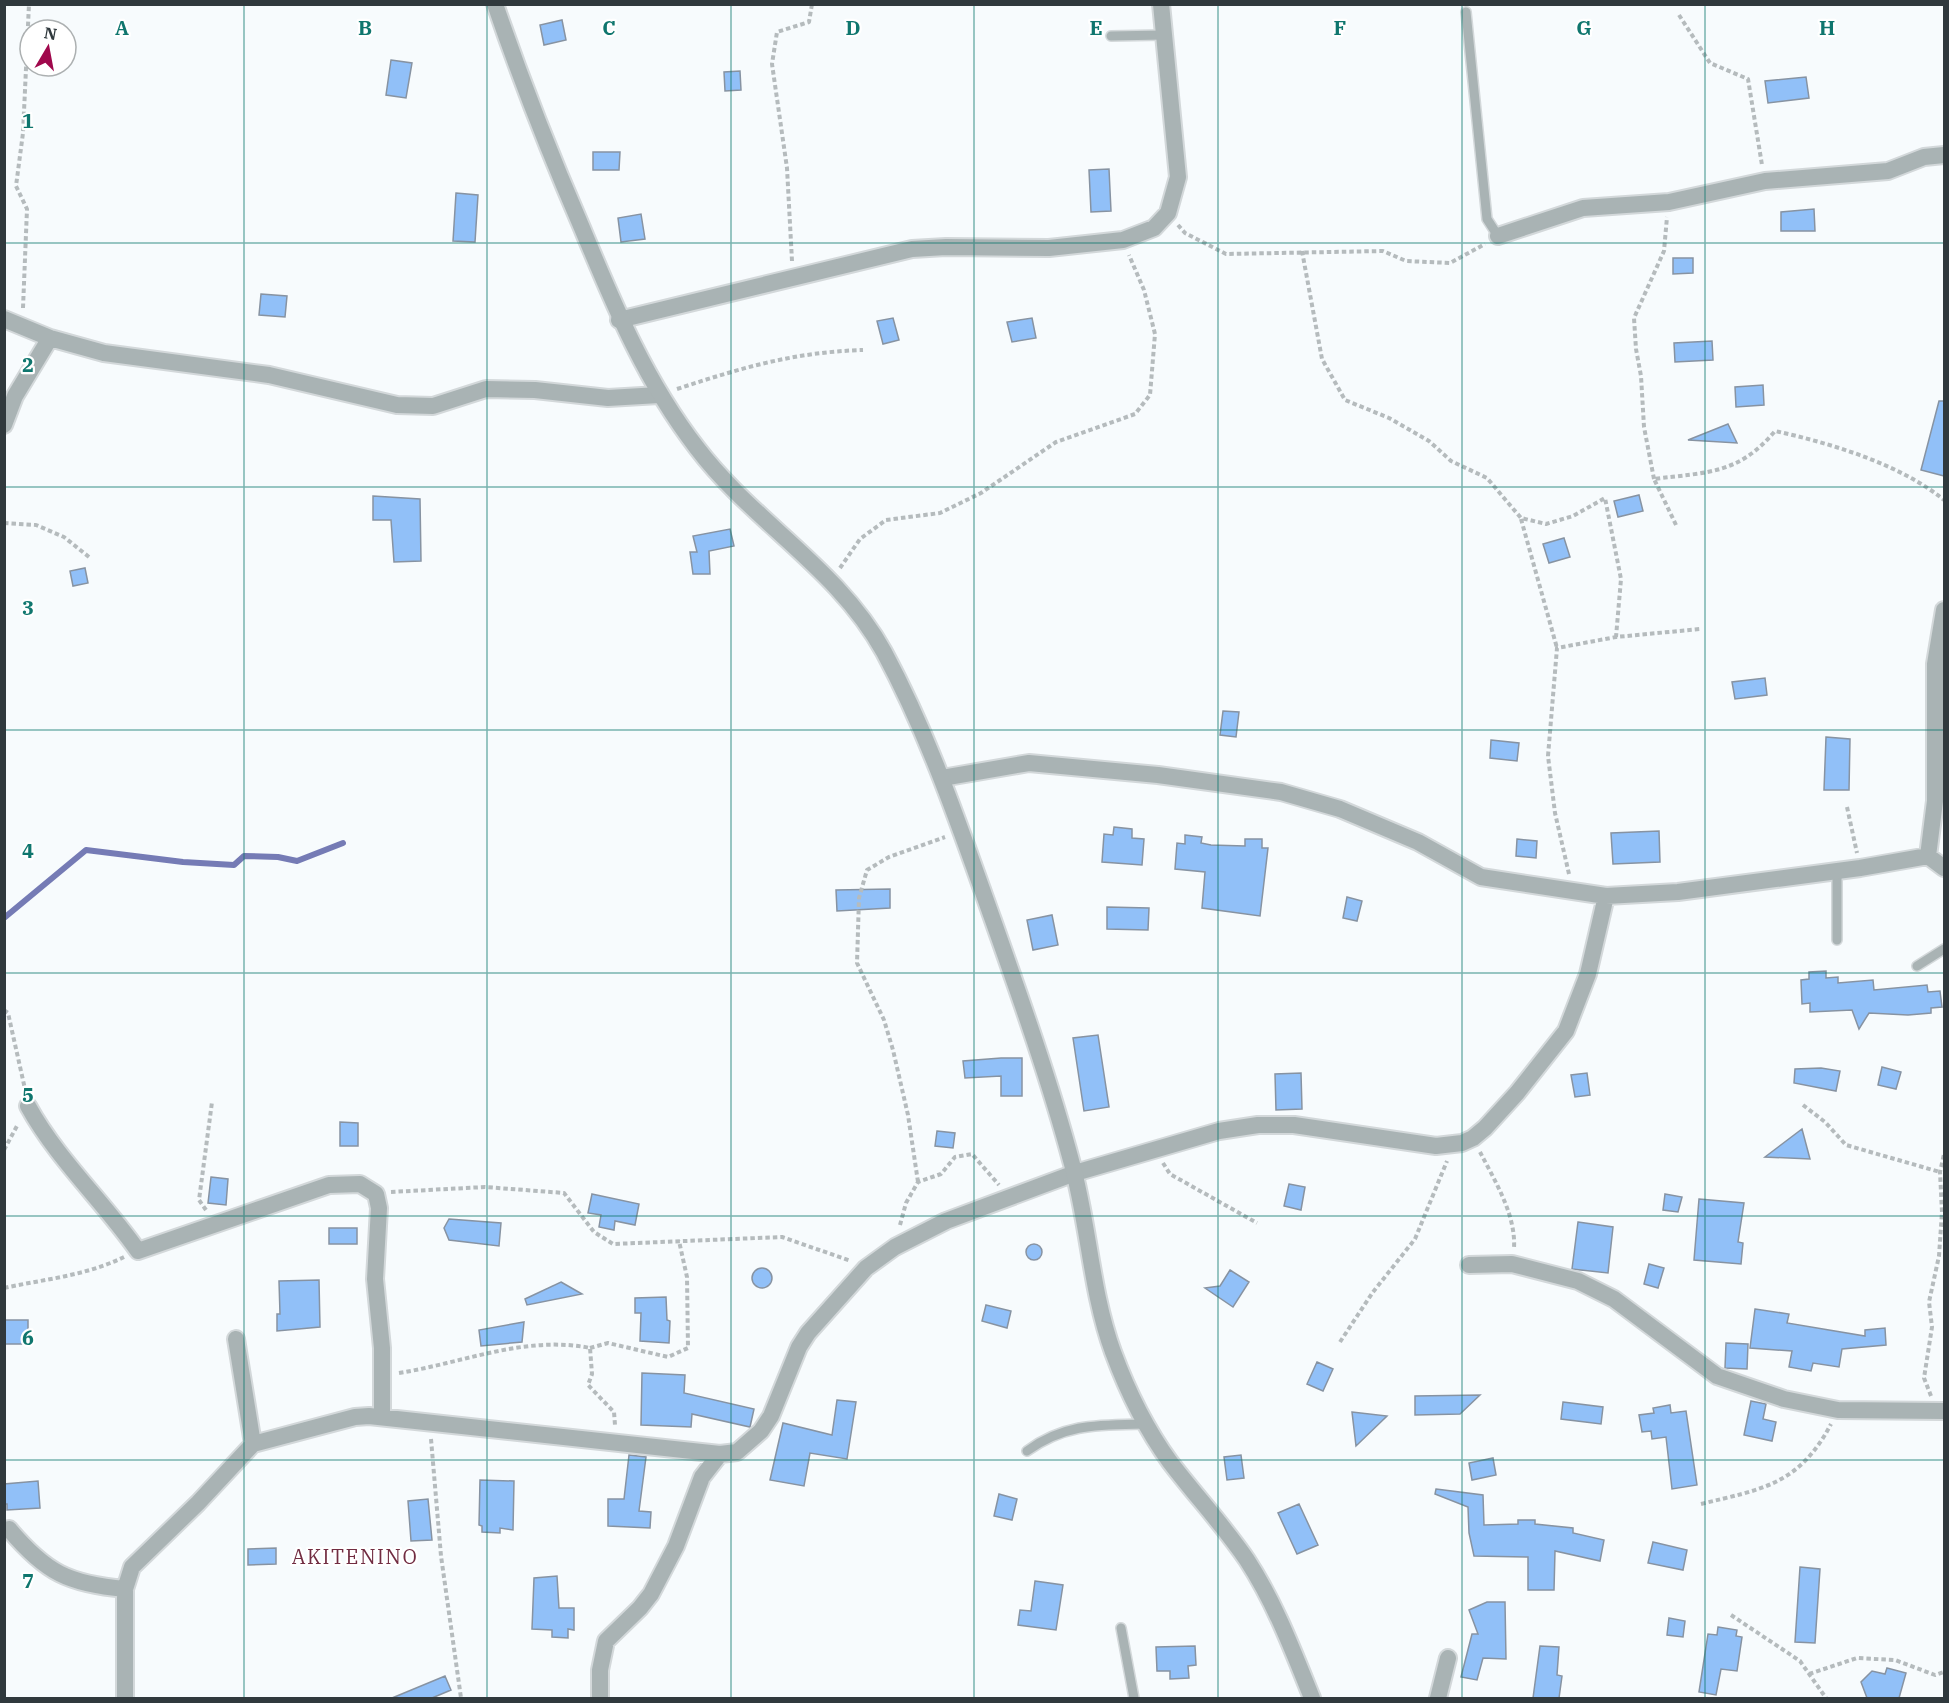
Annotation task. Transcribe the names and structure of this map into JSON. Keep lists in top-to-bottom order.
{
  "districts": ["AKITENINO"],
  "north": "top",
  "grid": {
    "columns": [
      "A",
      "B",
      "C",
      "D",
      "E",
      "F",
      "G",
      "H"
    ],
    "rows": [
      "1",
      "2",
      "3",
      "4",
      "5",
      "6",
      "7"
    ]
  }
}
